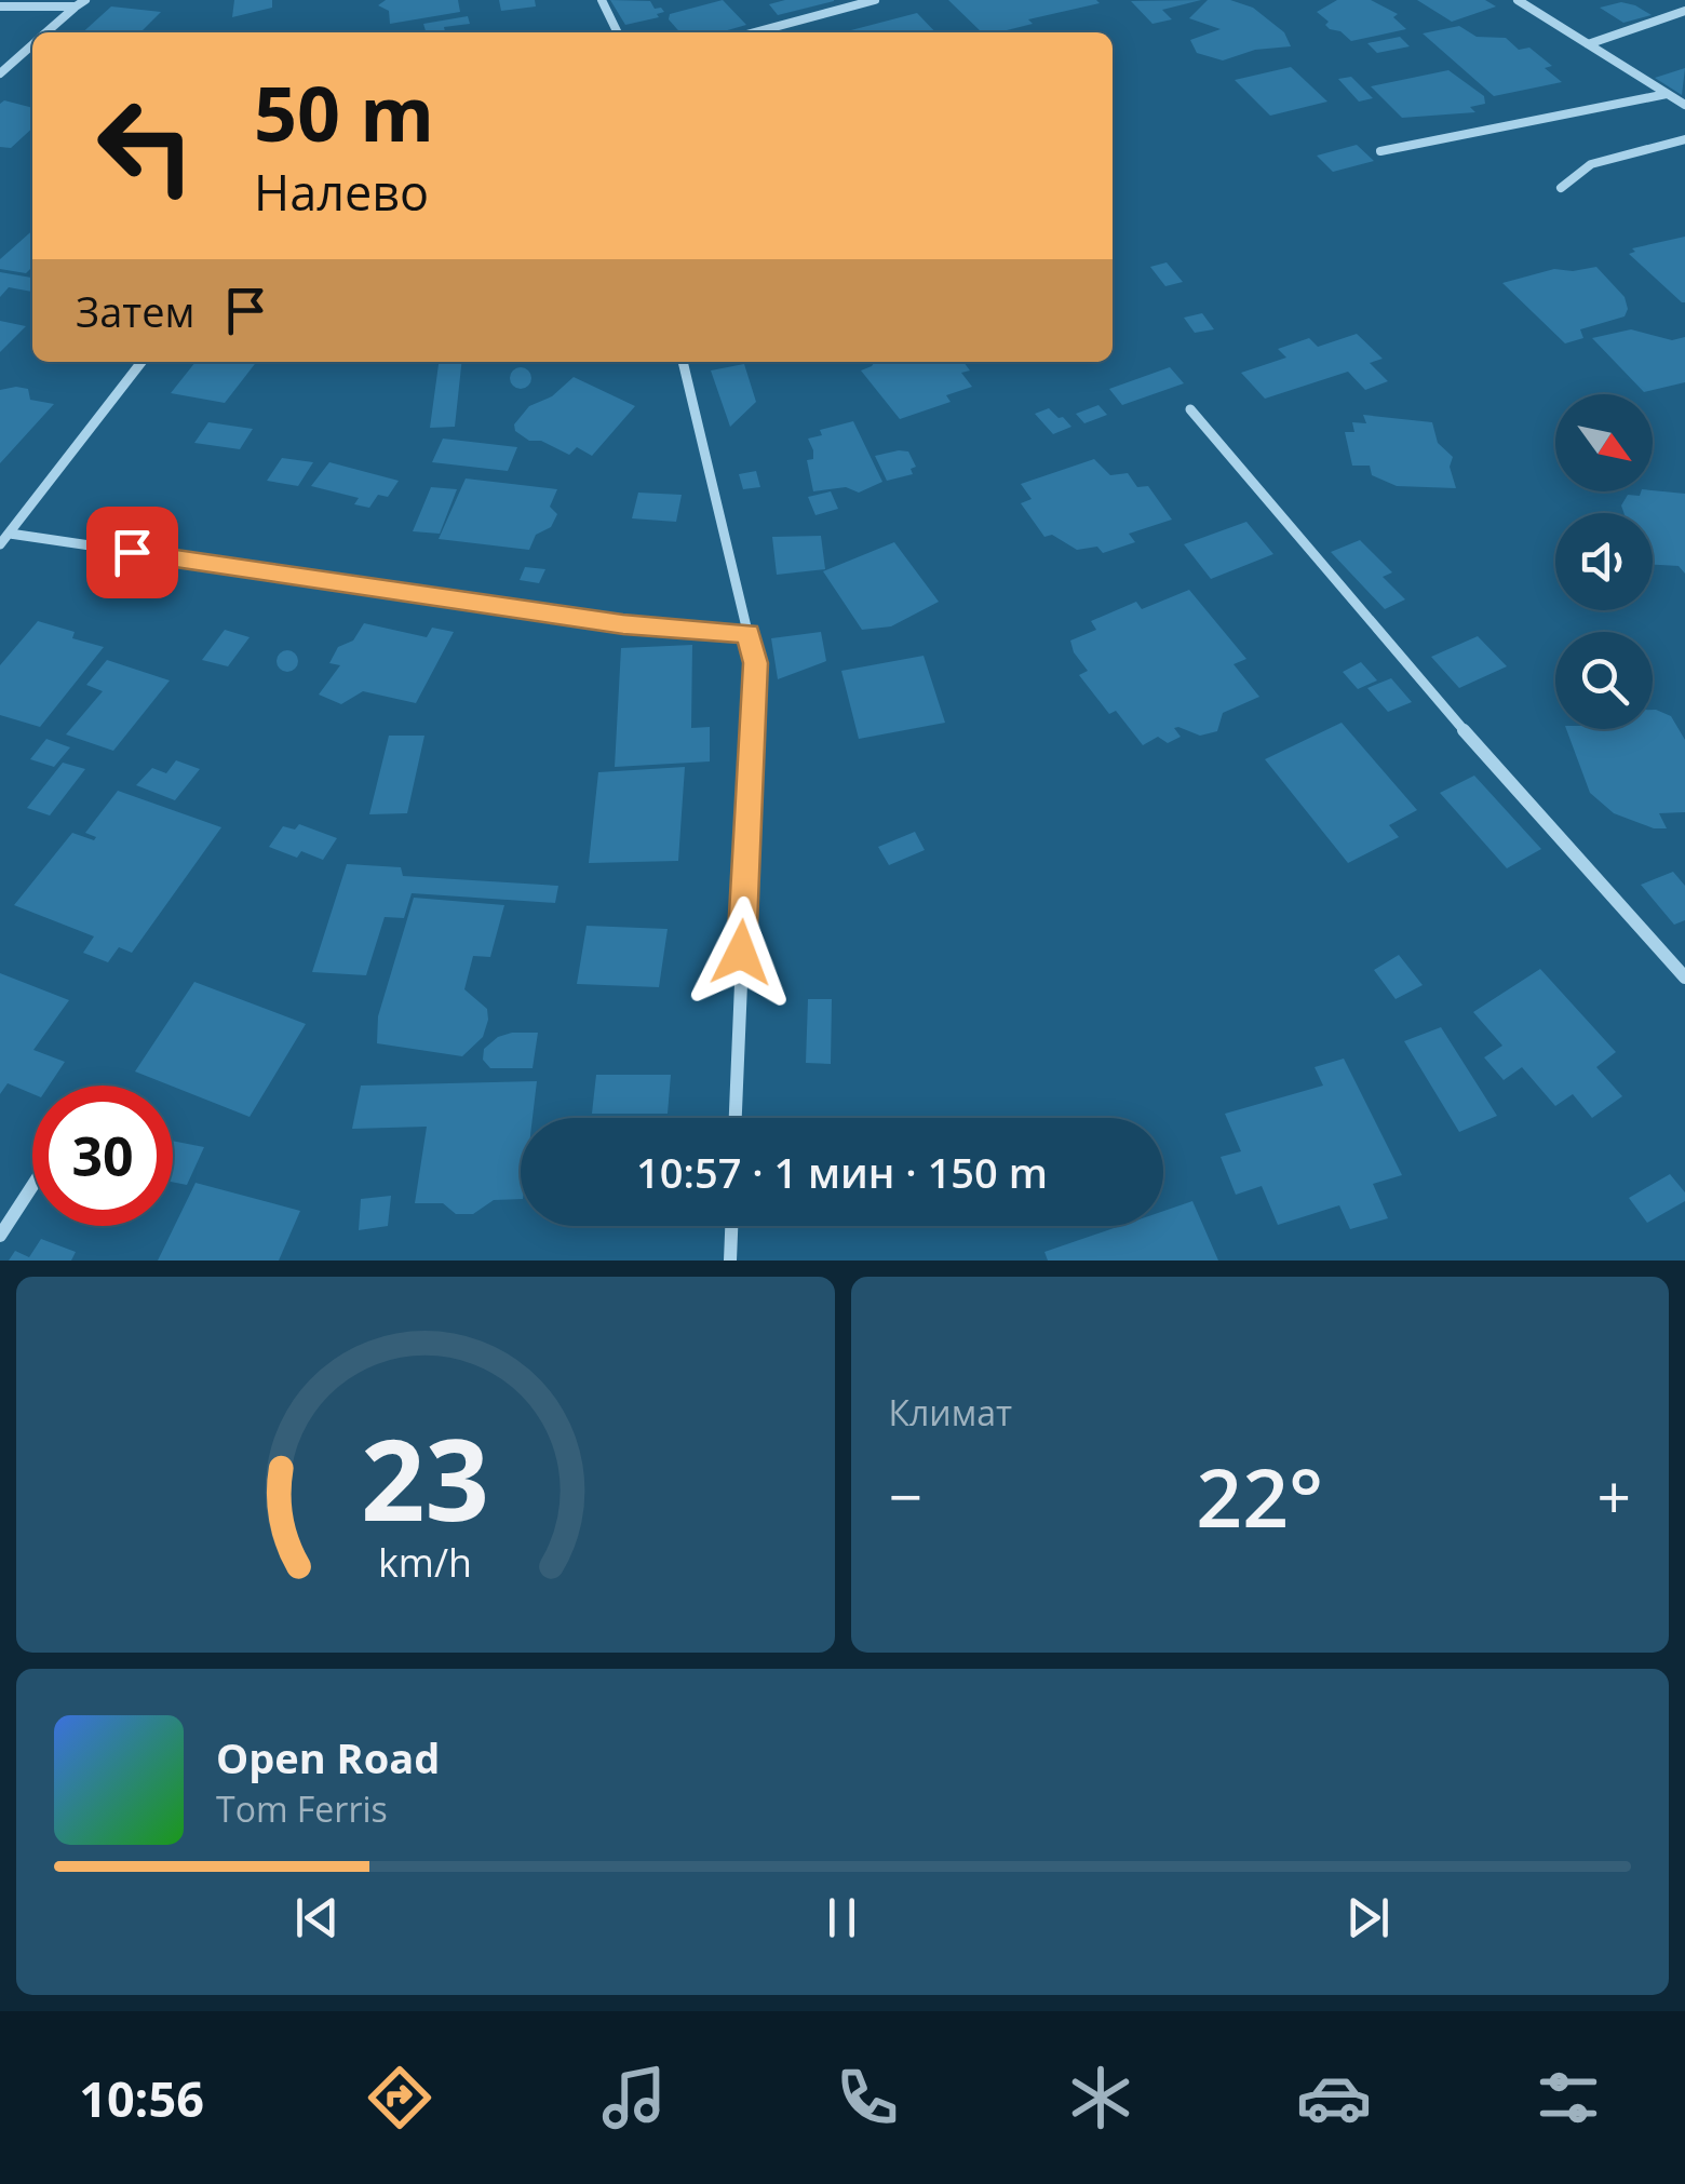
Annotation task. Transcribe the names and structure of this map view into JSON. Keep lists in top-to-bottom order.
{
  "north": "bottom right",
  "page": {
    "turn": ["50 m", "Налево"],
    "then": "Затем",
    "limit": "30",
    "trip": "10:57 · 1 мин · 150 m",
    "tile": "Климат",
    "heat": ["−", "22°", "+"],
    "song": ["Open Road", "Tom Ferris"],
    "tabs": "10:56",
    "gauge": ["23", "km/h"]
  }
}
